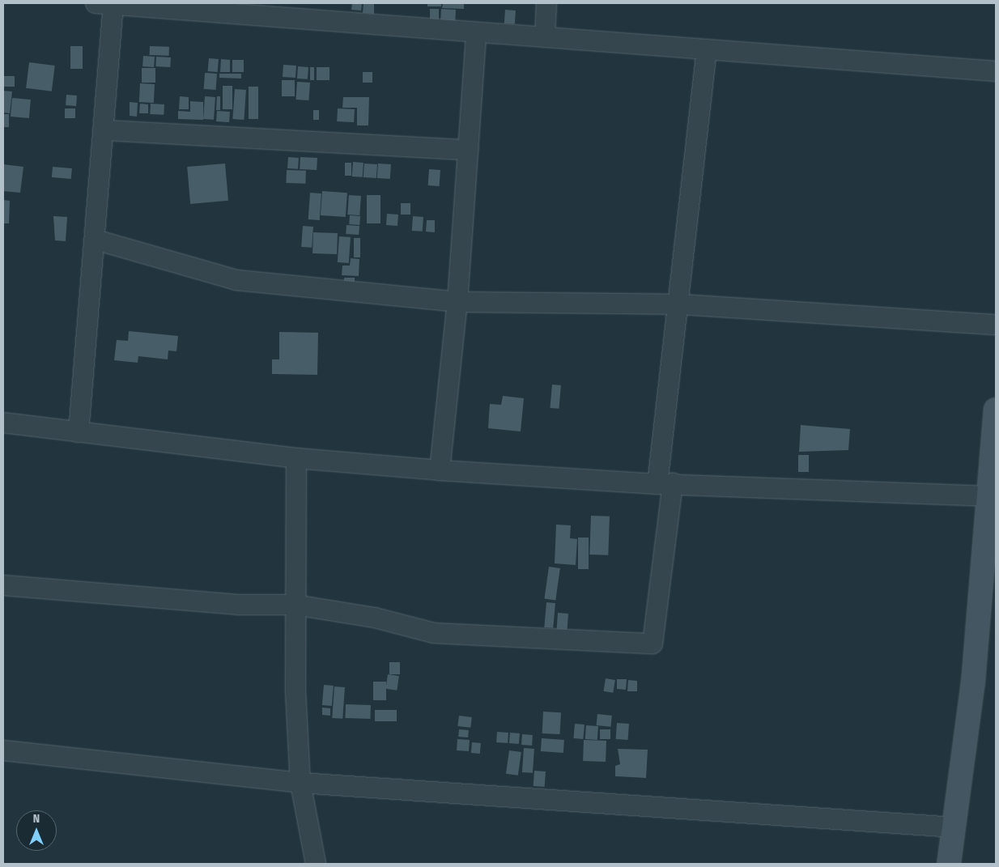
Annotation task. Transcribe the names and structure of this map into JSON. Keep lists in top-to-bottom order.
{
  "north": "top"
}
